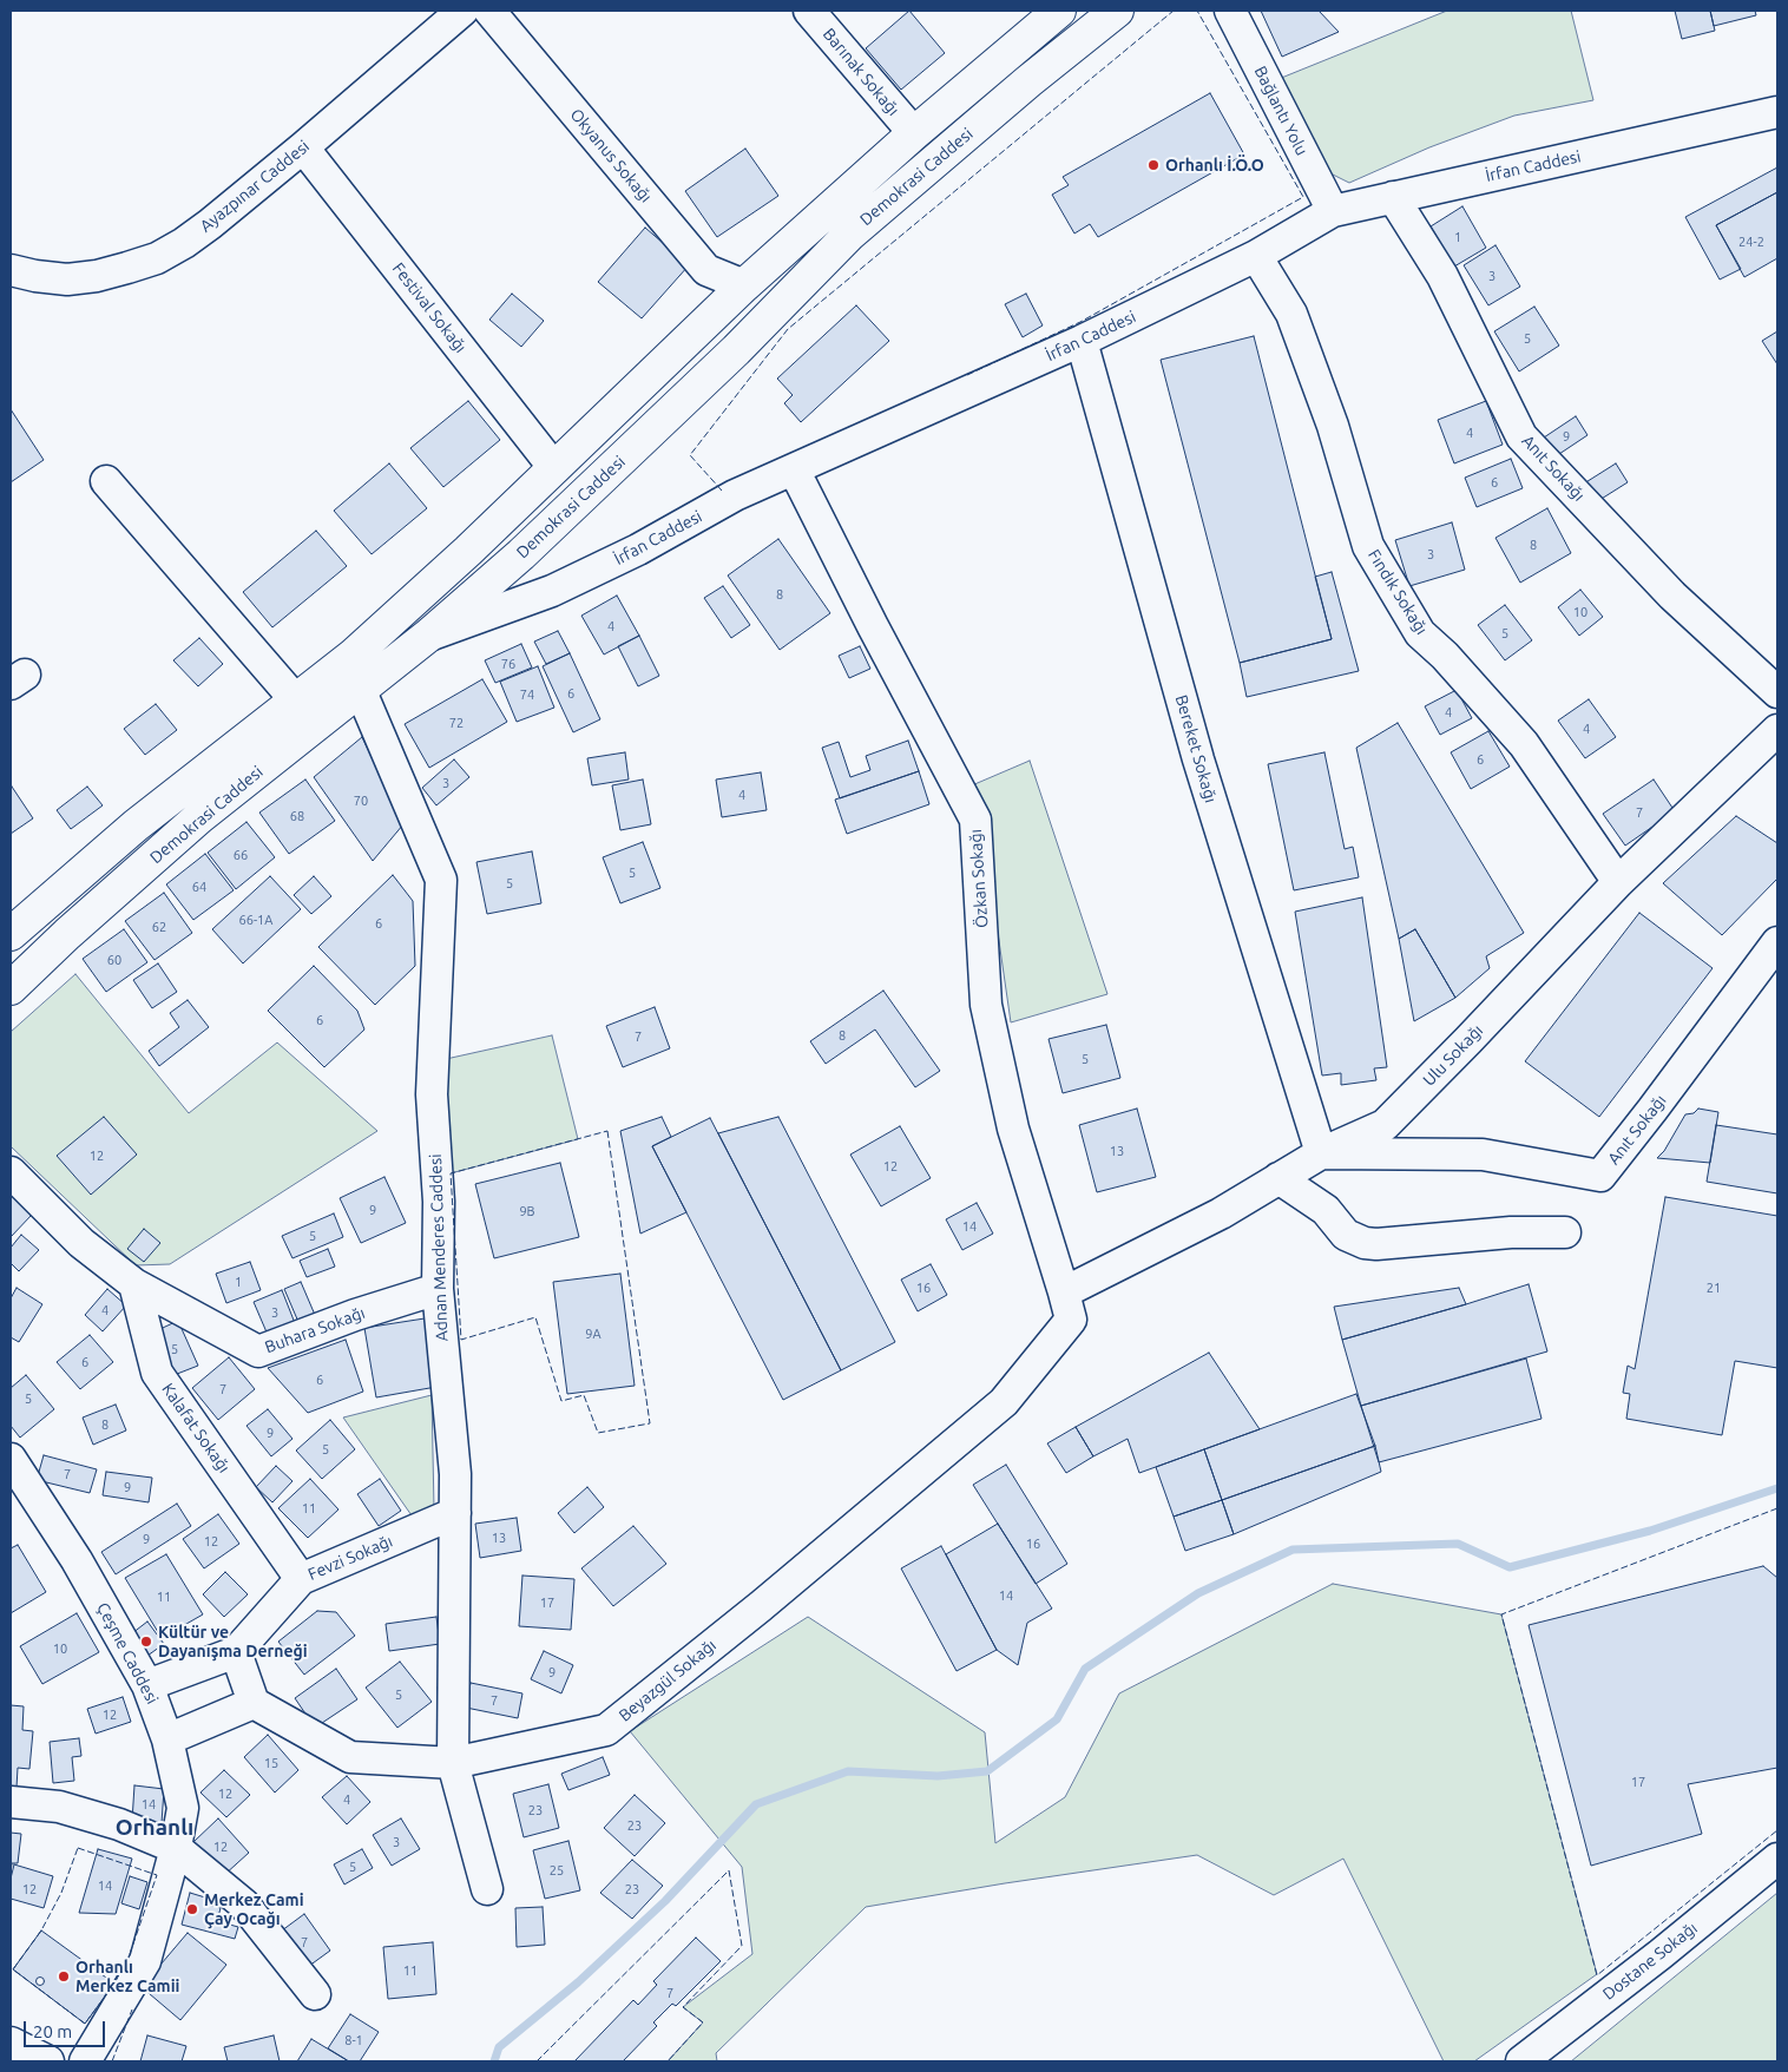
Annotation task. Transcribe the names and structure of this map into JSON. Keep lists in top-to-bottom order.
{
  "streets": {
    "main road": ["Demokrasi Caddesi"],
    "street": [
      "Barınak Sokağı",
      "Bağlantı Yolu",
      "Okyanus Sokağı",
      "İrfan Caddesi",
      "Ayazpınar Caddesi",
      "Festival Sokağı",
      "Anıt Sokağı",
      "Fındık Sokağı",
      "Bereket Sokağı",
      "Özkan Sokağı",
      "Ulu Sokağı",
      "Adnan Menderes Caddesi",
      "Buhara Sokağı",
      "Kalafat Sokağı",
      "Fevzi Sokağı",
      "Çeşme Caddesi",
      "Beyazgül Sokağı",
      "Dostane Sokağı"
    ]
  },
  "crossings": [
    ["Barınak Sokağı", "Demokrasi Caddesi"],
    ["Bağlantı Yolu", "İrfan Caddesi"],
    ["Okyanus Sokağı", "Demokrasi Caddesi"],
    ["İrfan Caddesi", "Demokrasi Caddesi"],
    ["İrfan Caddesi", "Anıt Sokağı"],
    ["İrfan Caddesi", "Fındık Sokağı"],
    ["İrfan Caddesi", "Bereket Sokağı"],
    ["İrfan Caddesi", "Özkan Sokağı"],
    ["Demokrasi Caddesi", "Festival Sokağı"],
    ["Demokrasi Caddesi", "Adnan Menderes Caddesi"],
    ["Ayazpınar Caddesi", "Festival Sokağı"],
    ["Anıt Sokağı", "Bereket Sokağı"],
    ["Anıt Sokağı", "Ulu Sokağı"],
    ["Fındık Sokağı", "Ulu Sokağı"],
    ["Bereket Sokağı", "Ulu Sokağı"],
    ["Özkan Sokağı", "Ulu Sokağı"],
    ["Özkan Sokağı", "Beyazgül Sokağı"],
    ["Ulu Sokağı", "Beyazgül Sokağı"],
    ["Adnan Menderes Caddesi", "Buhara Sokağı"],
    ["Adnan Menderes Caddesi", "Fevzi Sokağı"],
    ["Adnan Menderes Caddesi", "Beyazgül Sokağı"],
    ["Buhara Sokağı", "Kalafat Sokağı"],
    ["Kalafat Sokağı", "Fevzi Sokağı"],
    ["Fevzi Sokağı", "Çeşme Caddesi"]
  ],
  "districts": ["Orhanlı"],
  "places": [
    "Orhanlı İ.Ö.O",
    "Kültür ve Dayanışma Derneği",
    "Merkez Cami Çay Ocağı",
    "Orhanlı Merkez Camii"
  ],
  "house_numbers": [
    "1",
    "24-2",
    "3",
    "5",
    "4",
    "9",
    "6",
    "8",
    "3",
    "8",
    "10",
    "4",
    "5",
    "76",
    "6",
    "74",
    "4",
    "72",
    "4",
    "6",
    "3",
    "4",
    "70",
    "7",
    "68",
    "66",
    "5",
    "5",
    "64",
    "66-1A",
    "6",
    "62",
    "60",
    "6",
    "8",
    "7",
    "5",
    "13",
    "12",
    "12",
    "9",
    "9B",
    "14",
    "5",
    "1",
    "16",
    "21",
    "4",
    "3",
    "9A",
    "5",
    "6",
    "6",
    "7",
    "5",
    "8",
    "9",
    "5",
    "7",
    "9",
    "11",
    "13",
    "9",
    "12",
    "16",
    "14",
    "11",
    "17",
    "10",
    "9",
    "5",
    "7",
    "12",
    "15",
    "17",
    "12",
    "4",
    "14",
    "23",
    "23",
    "3",
    "12",
    "5",
    "25",
    "14",
    "12",
    "23",
    "7",
    "11",
    "7",
    "8-1"
  ],
  "scale_bar": "20 m"
}
